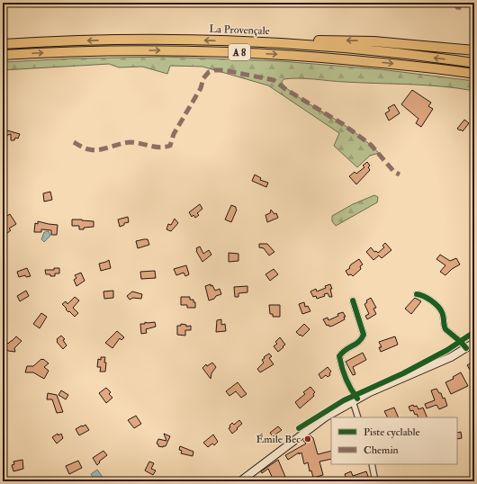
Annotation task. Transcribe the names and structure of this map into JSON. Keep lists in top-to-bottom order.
{
  "streets": {
    "highway": ["La Provençale", "A 8"]
  },
  "places": ["Émile Bec"],
  "legend": ["Piste cyclable", "Chemin"]
}
